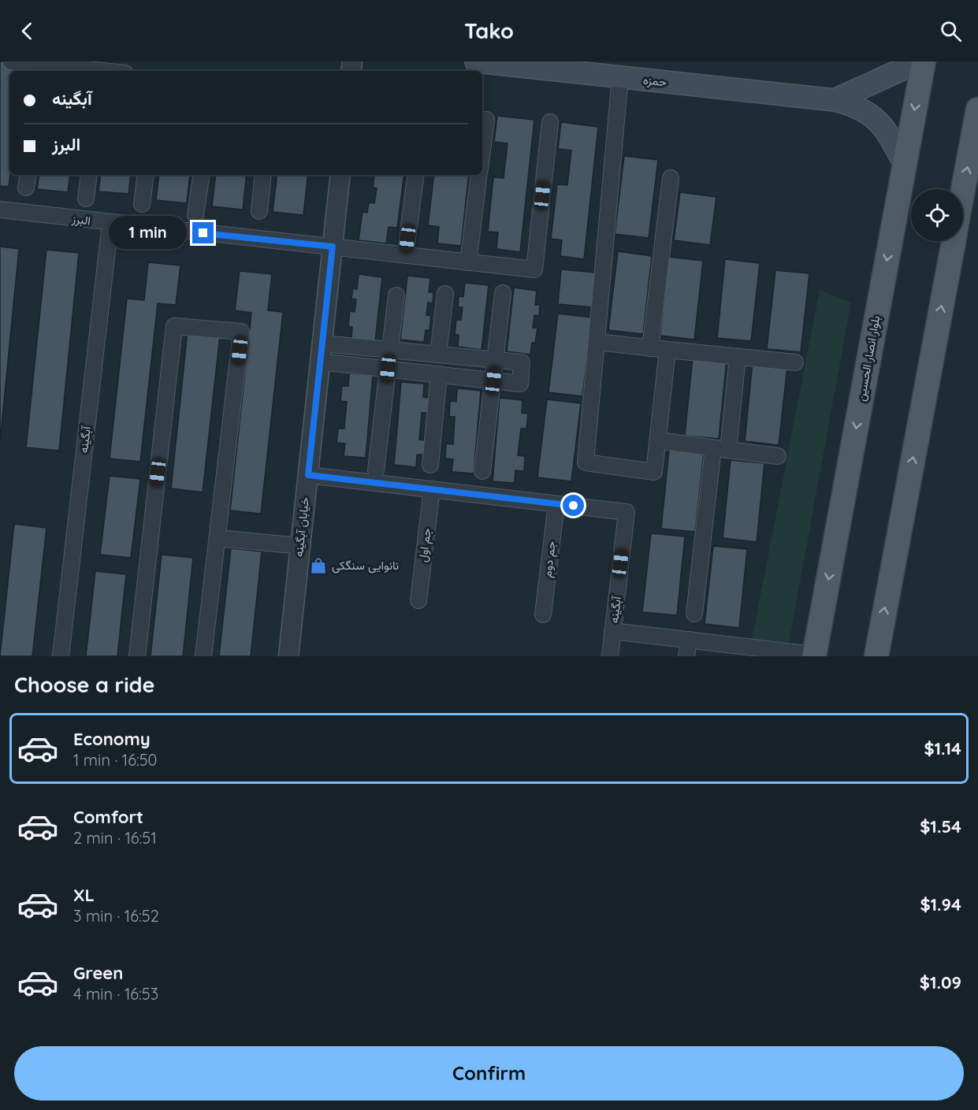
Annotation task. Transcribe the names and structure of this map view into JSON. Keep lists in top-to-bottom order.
{
  "streets": {
    "main road": ["حمزه", "بلوار انصار الحسین"],
    "street": [
      "البرز",
      "آبگینه",
      "خیابان آبگینه",
      "جم اول",
      "جم دوم"
    ]
  },
  "crossings": [
    ["حمزه", "بلوار انصار الحسین"],
    ["البرز", "آبگینه"],
    ["البرز", "خیابان آبگینه"],
    ["بلوار انصار الحسین", "آبگینه"],
    ["آبگینه", "خیابان آبگینه"],
    ["آبگینه", "جم اول"],
    ["آبگینه", "جم دوم"]
  ],
  "places": {
    "shop": ["نانوایی سنگکی"]
  },
  "page": {
    "header": "Tako",
    "banner": ["آبگینه", "البرز"],
    "bubble": "1 min",
    "heading": "Choose a ride",
    "list": [
      {
        "name": "Economy",
        "note": "1 min · 16:50",
        "value": "$1.14"
      },
      {
        "name": "Comfort",
        "note": "2 min · 16:51",
        "value": "$1.54"
      },
      {
        "name": "XL",
        "note": "3 min · 16:52",
        "value": "$1.94"
      },
      {
        "name": "Green",
        "note": "4 min · 16:53",
        "value": "$1.09"
      }
    ],
    "buttons": "Confirm"
  }
}
